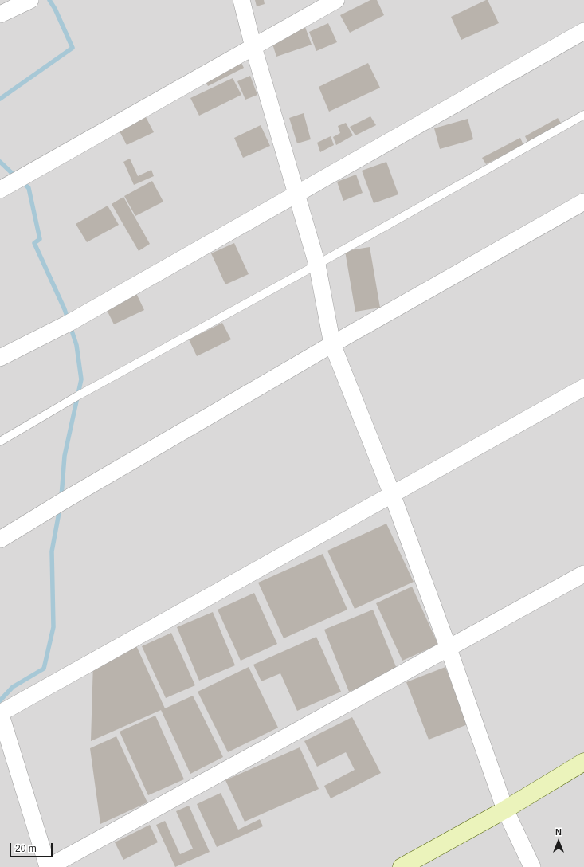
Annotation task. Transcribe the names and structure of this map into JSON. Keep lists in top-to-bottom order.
{
  "scale_bar": "20 m",
  "north": "top"
}
